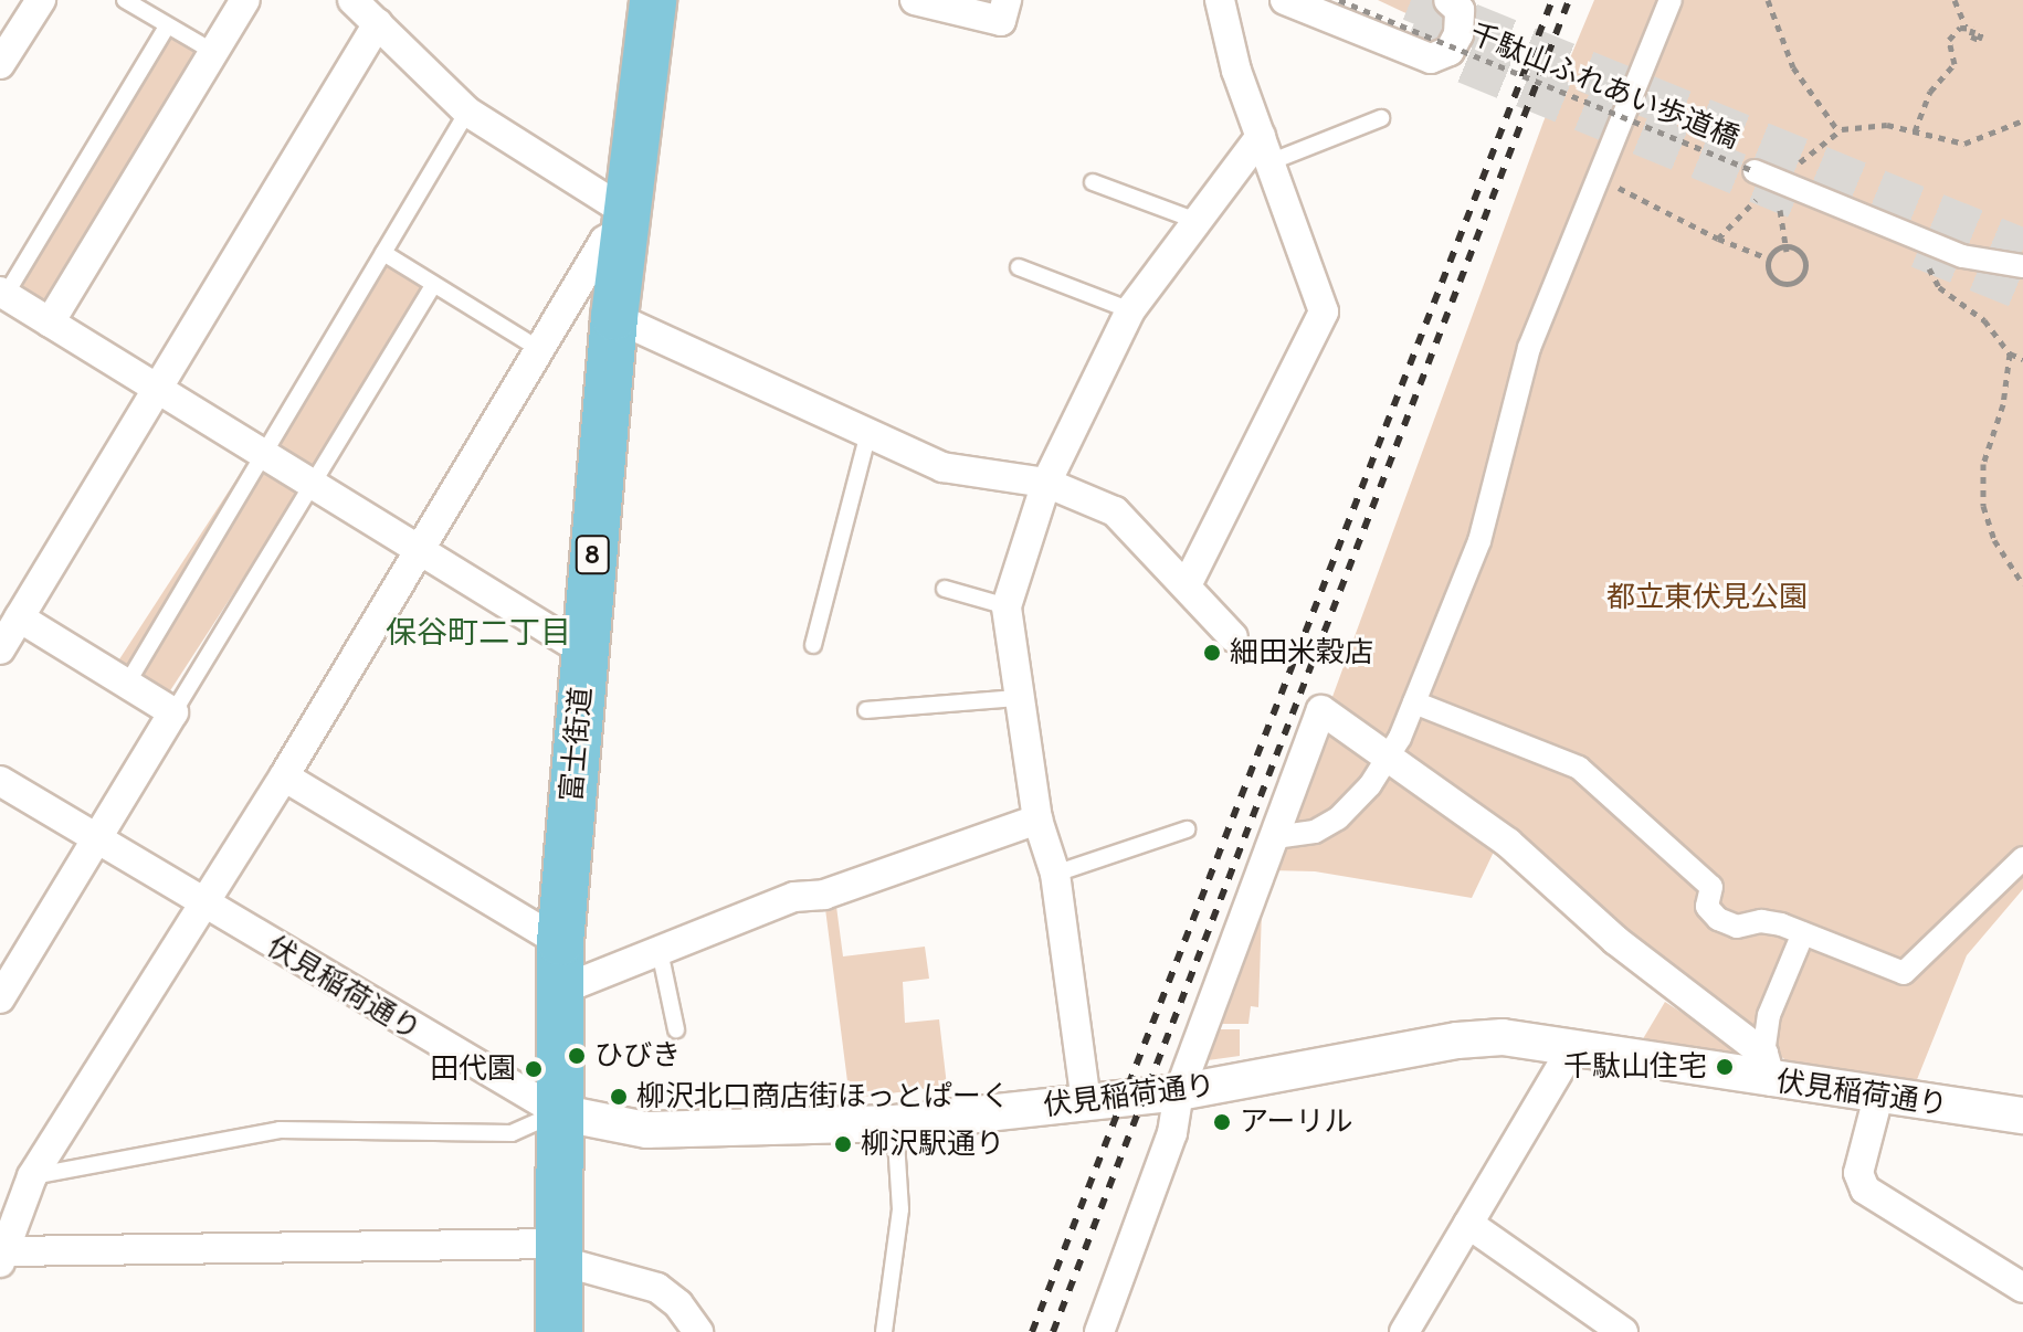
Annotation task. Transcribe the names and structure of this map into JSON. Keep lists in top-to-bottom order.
{
  "streets": {
    "main road": ["8", "富士街道"],
    "street": ["伏見稲荷通り"],
    "path": ["千駄山ふれあい歩道橋"]
  },
  "crossings": [
    ["富士街道", "伏見稲荷通り"]
  ],
  "districts": ["保谷町二丁目"],
  "parks": ["都立東伏見公園"],
  "places": [
    "細田米穀店",
    "ひびき",
    "千駄山住宅",
    "田代園",
    "柳沢北口商店街ほっとぱーく",
    "アーリル",
    "柳沢駅通り"
  ]
}
